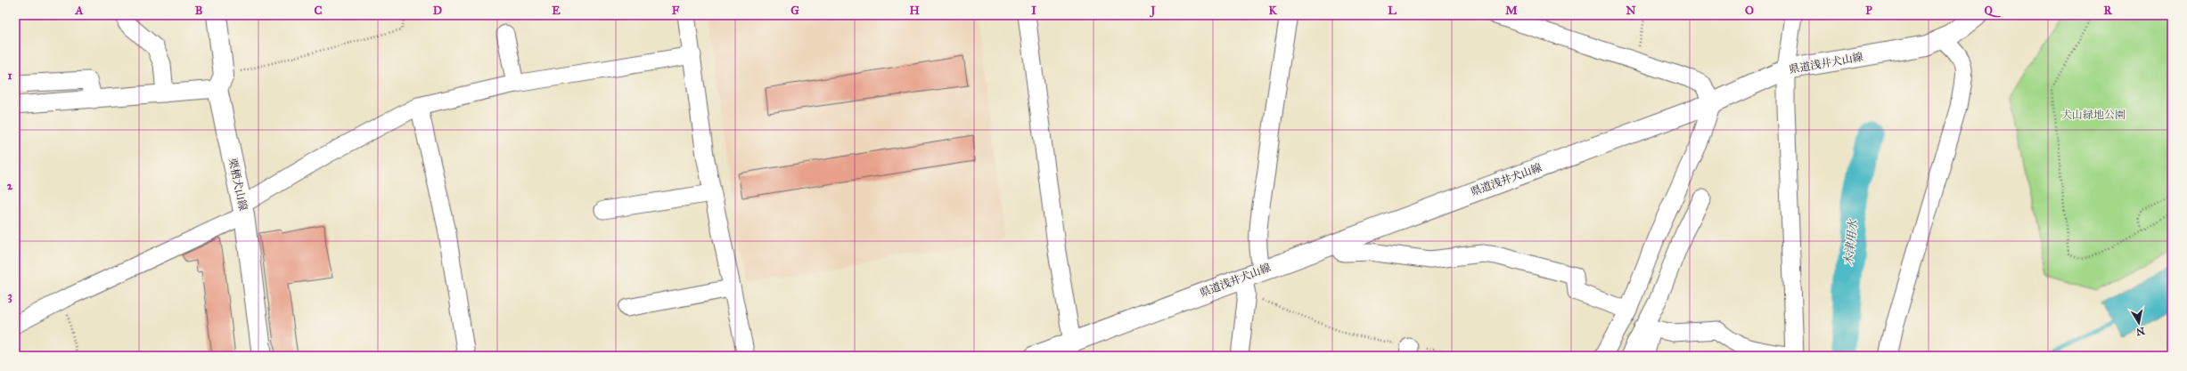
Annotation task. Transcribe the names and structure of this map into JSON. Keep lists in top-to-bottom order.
{
  "streets": {
    "main road": ["県道浅井犬山線", "栗栖犬山線"]
  },
  "water": ["木津用水"],
  "parks": ["犬山緑地公園"],
  "north": "bottom",
  "grid": {
    "columns": [
      "A",
      "B",
      "C",
      "D",
      "E",
      "F",
      "G",
      "H",
      "I",
      "J",
      "K",
      "L",
      "M",
      "N",
      "O",
      "P",
      "Q",
      "R"
    ],
    "rows": ["1", "2", "3"]
  }
}
